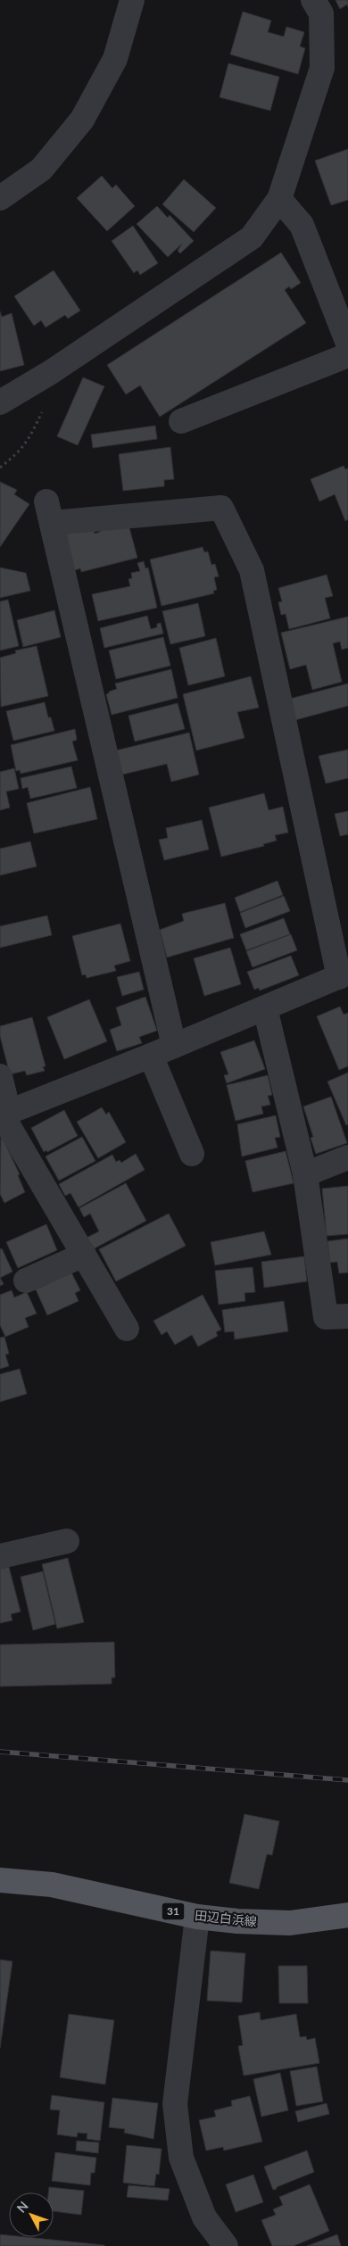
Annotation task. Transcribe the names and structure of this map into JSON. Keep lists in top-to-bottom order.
{
  "streets": {
    "main road": ["31", "田辺白浜線"]
  },
  "north": "top left"
}
